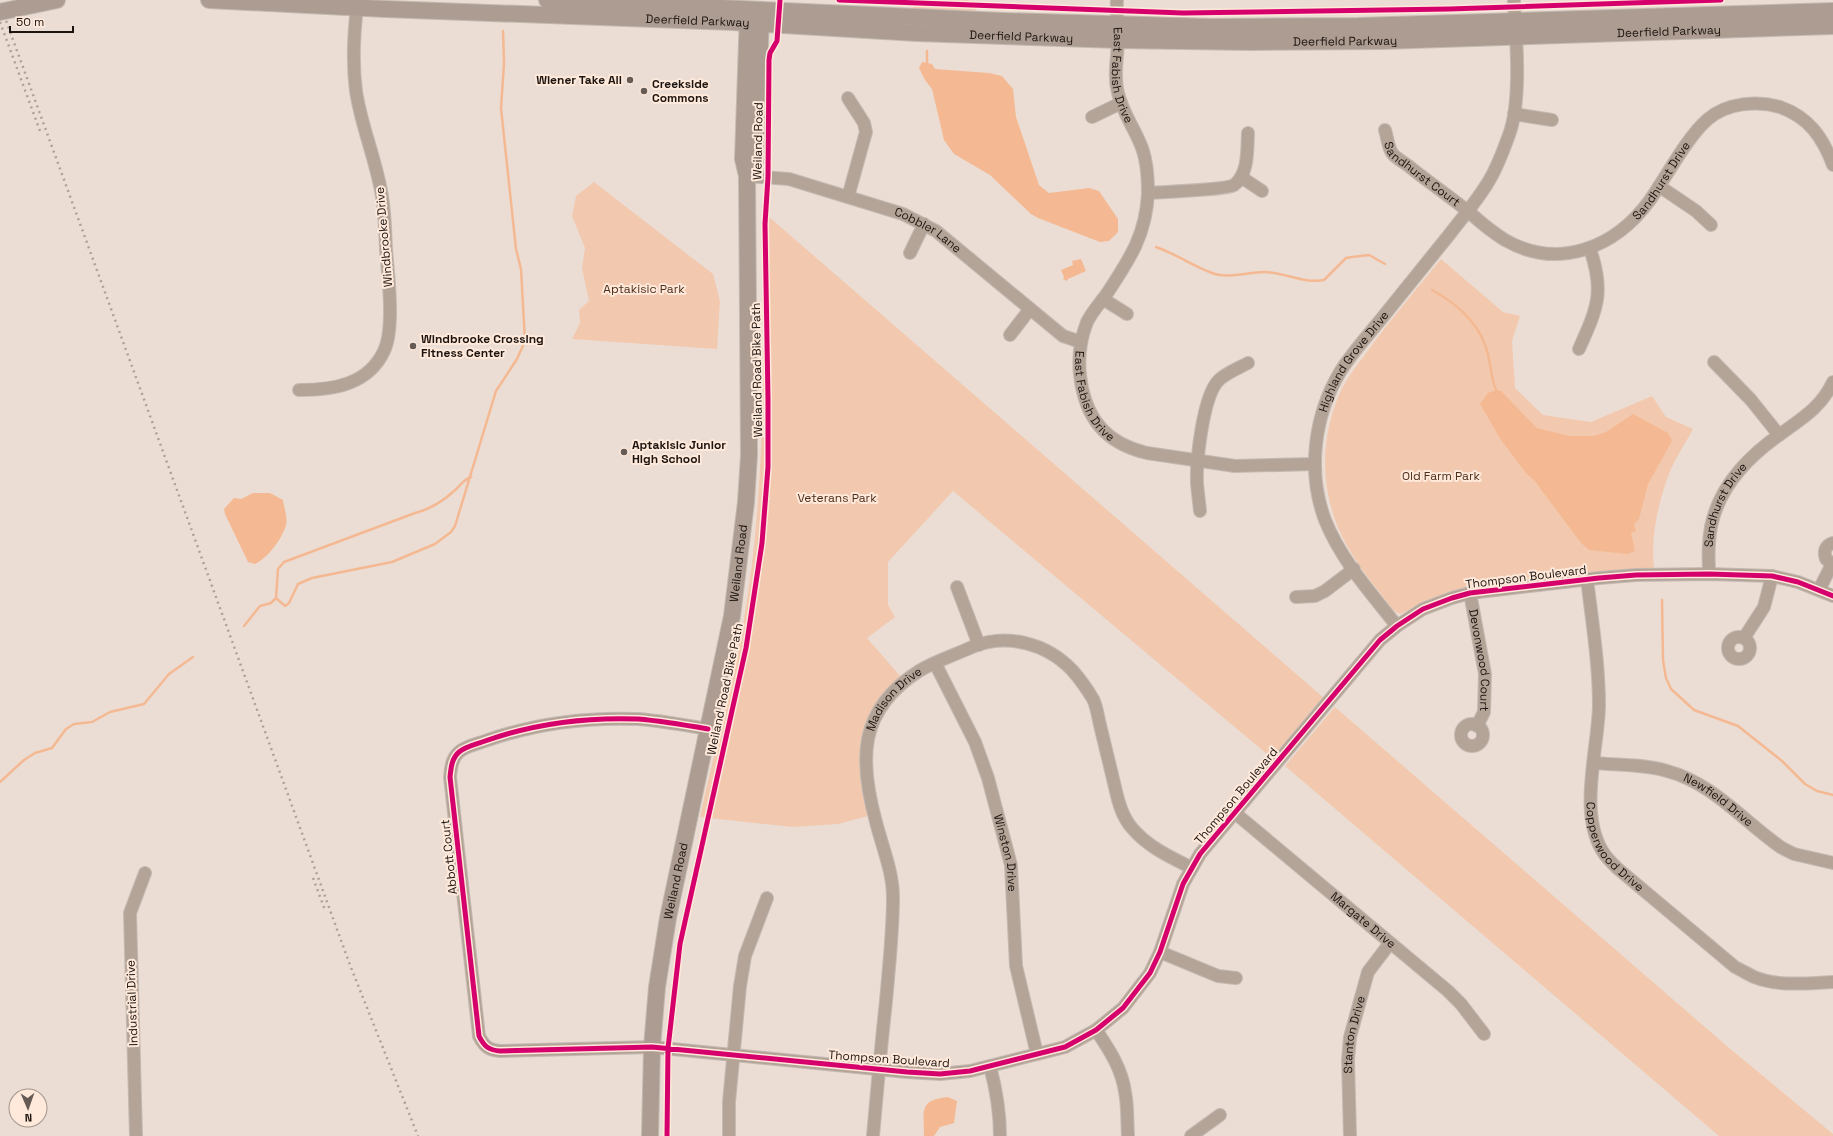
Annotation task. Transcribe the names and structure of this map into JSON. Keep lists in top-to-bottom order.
{
  "streets": {
    "main road": ["Deerfield Parkway", "Weiland Road"],
    "street": [
      "East Fabish Drive",
      "Sandhurst Court",
      "Sandhurst Drive",
      "Cobbler Lane",
      "Windbrooke Drive",
      "Highland Grove Drive",
      "Thompson Boulevard",
      "Devonwood Court",
      "Madison Drive",
      "Newfield Drive",
      "Copperwood Drive",
      "Winston Drive",
      "Abbott Court",
      "Margate Drive",
      "Industrial Drive",
      "Stanton Drive"
    ],
    "cycle path": ["Weiland Road Bike Path"]
  },
  "crossings": [
    ["Deerfield Parkway", "East Fabish Drive"],
    ["Deerfield Parkway", "Weiland Road"],
    ["Deerfield Parkway", "Windbrooke Drive"],
    ["Deerfield Parkway", "Highland Grove Drive"],
    ["East Fabish Drive", "Cobbler Lane"],
    ["East Fabish Drive", "Highland Grove Drive"],
    ["Weiland Road", "Cobbler Lane"],
    ["Weiland Road", "Thompson Boulevard"],
    ["Weiland Road", "Abbott Court"],
    ["Sandhurst Court", "Sandhurst Drive"],
    ["Sandhurst Court", "Highland Grove Drive"],
    ["Sandhurst Drive", "Highland Grove Drive"],
    ["Sandhurst Drive", "Thompson Boulevard"],
    ["Highland Grove Drive", "Thompson Boulevard"],
    ["Thompson Boulevard", "Devonwood Court"],
    ["Thompson Boulevard", "Madison Drive"],
    ["Thompson Boulevard", "Copperwood Drive"],
    ["Thompson Boulevard", "Winston Drive"],
    ["Thompson Boulevard", "Abbott Court"],
    ["Thompson Boulevard", "Margate Drive"],
    ["Madison Drive", "Winston Drive"],
    ["Newfield Drive", "Copperwood Drive"],
    ["Margate Drive", "Stanton Drive"]
  ],
  "parks": ["Aptakisic Park", "Old Farm Park", "Veterans Park"],
  "places": [
    "Wiener Take All",
    "Creekside Commons",
    "Windbrooke Crossing Fitness Center",
    "Aptakisic Junior High School"
  ],
  "scale_bar": "50 m",
  "north": "bottom"
}
